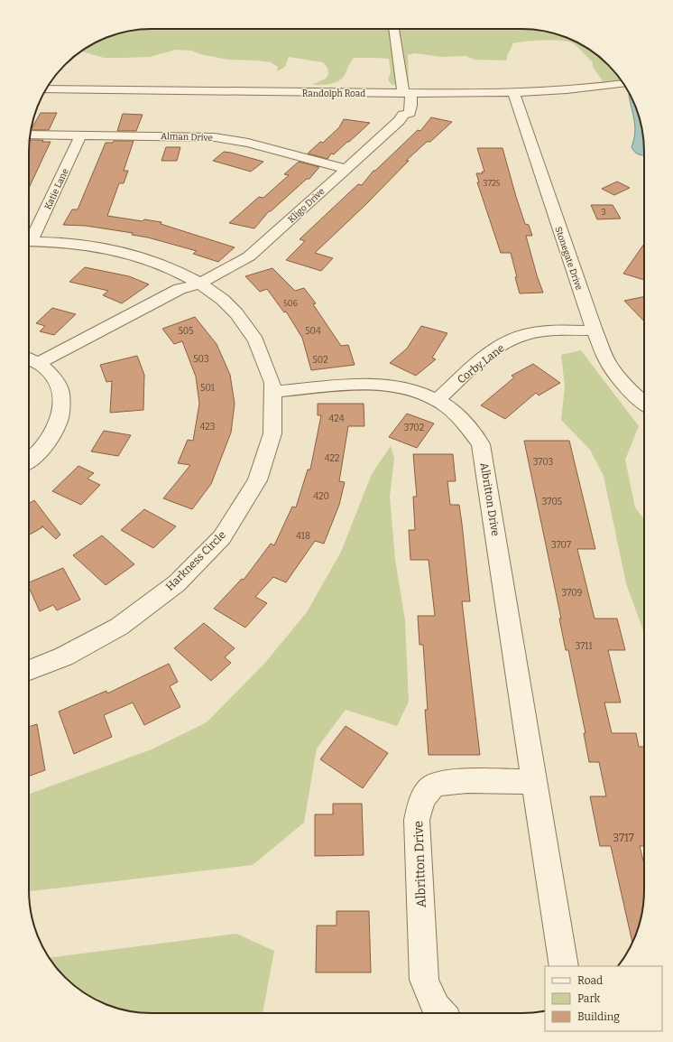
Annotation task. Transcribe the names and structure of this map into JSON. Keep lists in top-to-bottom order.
{
  "streets": {
    "street": [
      "Randolph Road",
      "Alman Drive",
      "Katie Lane",
      "Kligo Drive",
      "Stonegate Drive",
      "Corby Lane",
      "Albritton Drive",
      "Harkness Circle"
    ]
  },
  "crossings": [
    ["Randolph Road", "Kligo Drive"],
    ["Randolph Road", "Stonegate Drive"],
    ["Alman Drive", "Katie Lane"],
    ["Alman Drive", "Kligo Drive"],
    ["Kligo Drive", "Harkness Circle"],
    ["Stonegate Drive", "Corby Lane"],
    ["Corby Lane", "Albritton Drive"],
    ["Albritton Drive", "Harkness Circle"]
  ],
  "house_numbers": [
    "3725",
    "3",
    "506",
    "505",
    "504",
    "503",
    "502",
    "501",
    "424",
    "423",
    "3702",
    "422",
    "3703",
    "420",
    "3705",
    "418",
    "3707",
    "3709",
    "3711",
    "3717"
  ],
  "legend": ["Road", "Park", "Building"]
}
